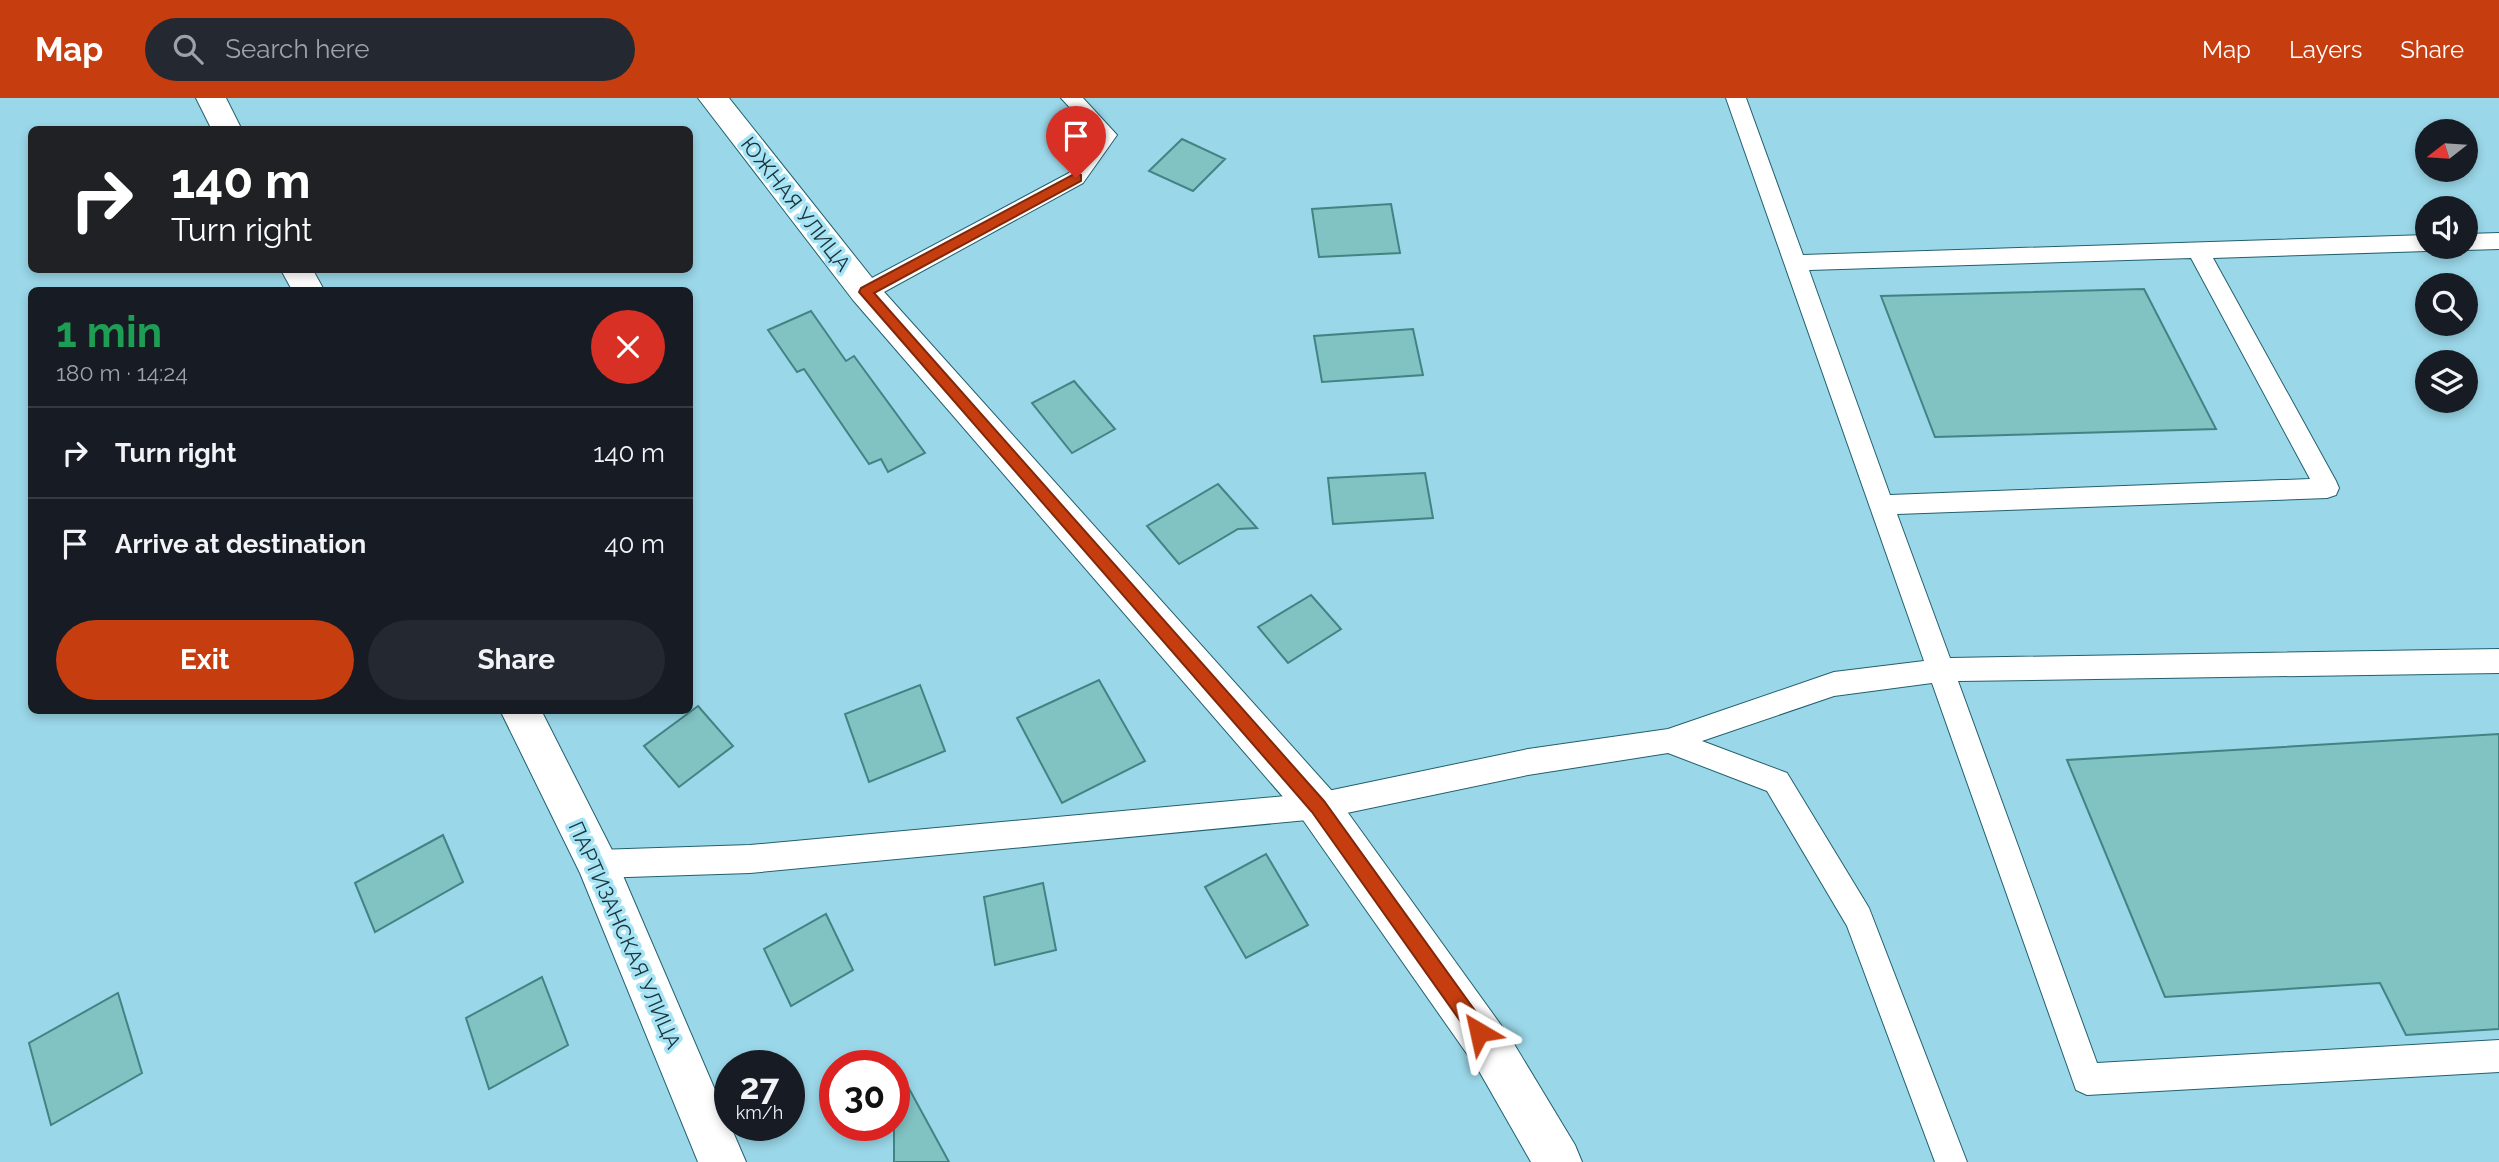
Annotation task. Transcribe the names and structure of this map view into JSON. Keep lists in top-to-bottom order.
{
  "streets": {
    "street": ["ЮЖНАЯ УЛИЦА", "ПАРТИЗАНСКАЯ УЛИЦА"]
  },
  "north": "left",
  "page": {
    "header": "Map",
    "search": "Search here",
    "nav": ["Map", "Layers", "Share"],
    "turn": ["140 m", "Turn right"],
    "heading": ["1 min", "180 m · 14:24"],
    "list": [
      {
        "name": "Turn right",
        "value": "140 m"
      },
      {
        "name": "Arrive at destination",
        "value": "40 m"
      }
    ],
    "buttons": ["Exit", "Share"],
    "speed": "27 km/h",
    "limit": "30"
  }
}
